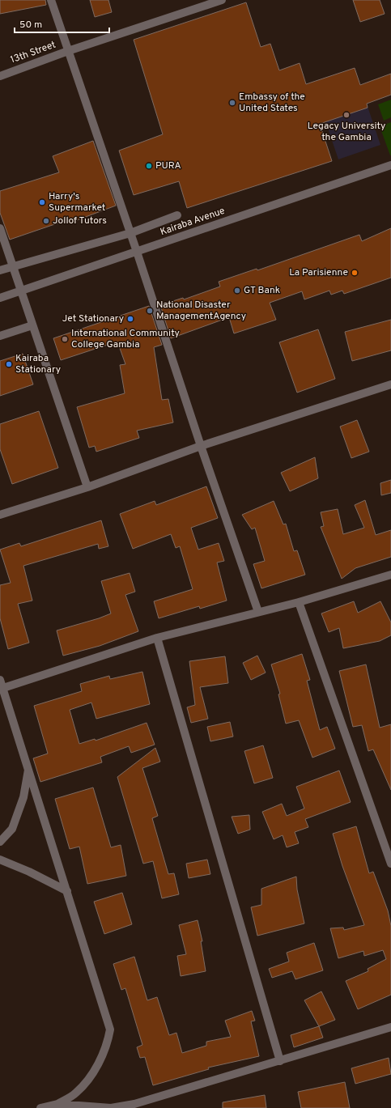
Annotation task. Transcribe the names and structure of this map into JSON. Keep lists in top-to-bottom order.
{
  "streets": {
    "street": ["13th Street", "Kairaba Avenue"]
  },
  "places": [
    "Embassy of the United States",
    "Legacy University the Gambia",
    "PURA",
    "Harry's Supermarket",
    "Jollof Tutors",
    "La Parisienne",
    "GT Bank",
    "National Disaster ManagementAgency",
    "Jet Stationary",
    "International Community College Gambia",
    "Kairaba Stationary"
  ],
  "scale_bar": "50 m"
}
